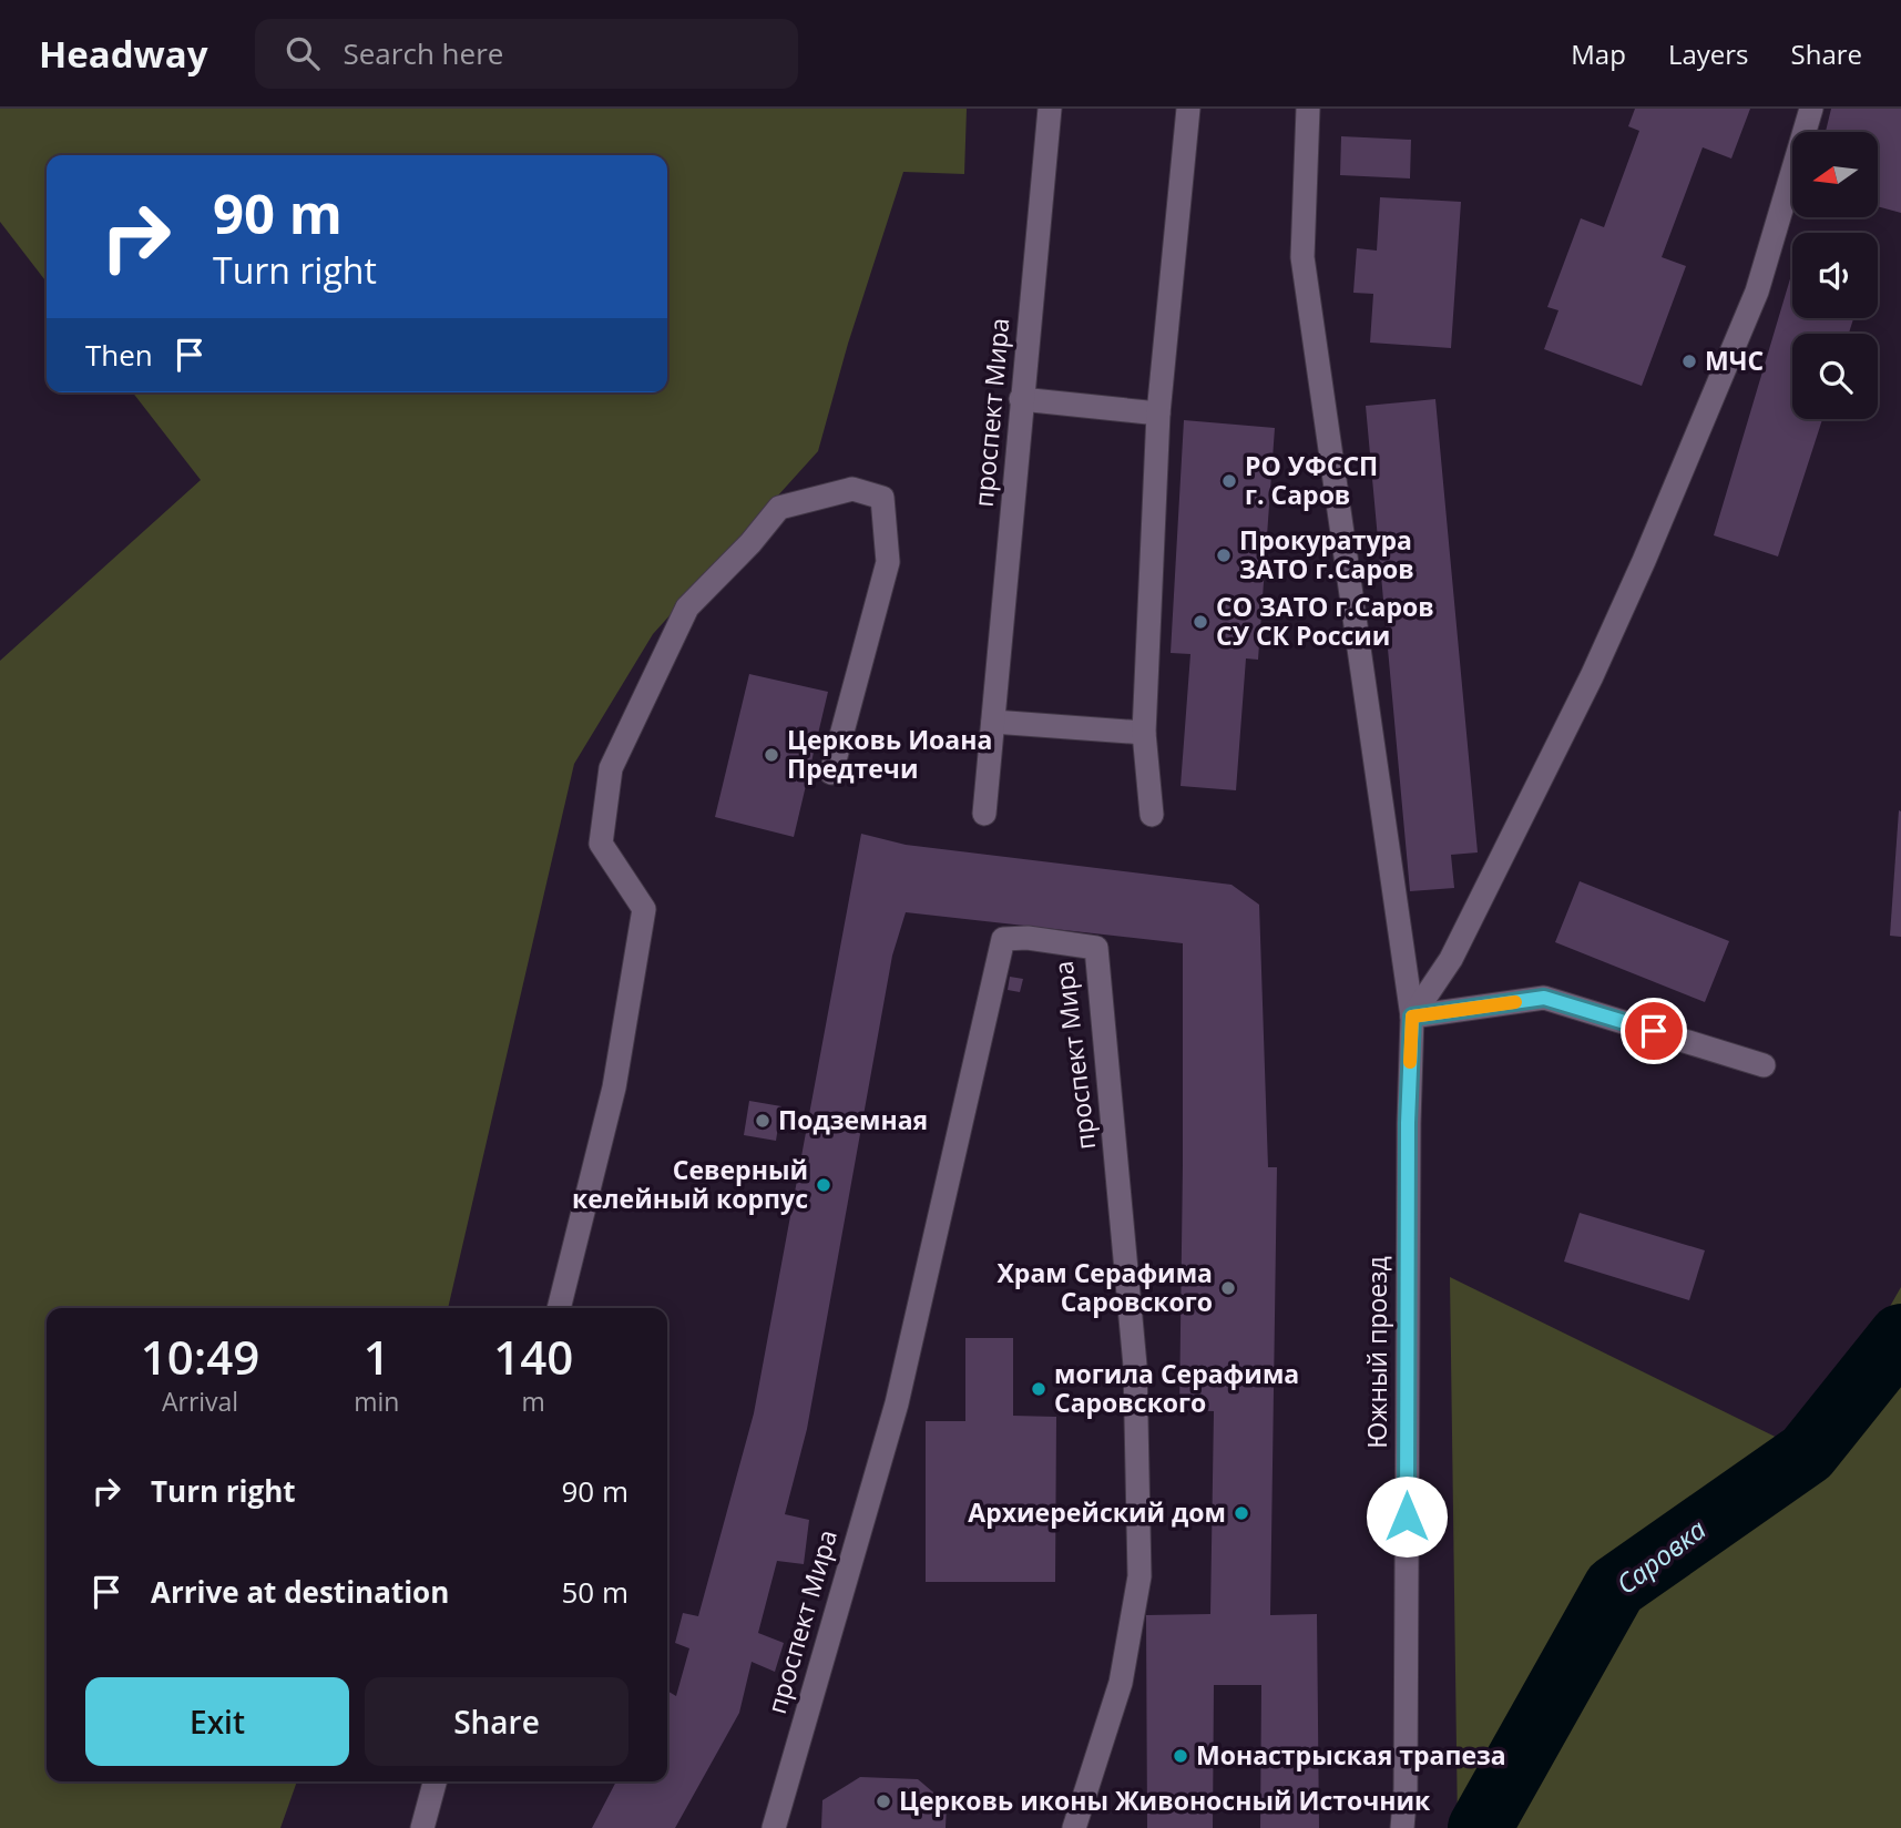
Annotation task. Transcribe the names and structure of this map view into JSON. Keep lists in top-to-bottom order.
{
  "streets": {
    "street": ["проспект Мира", "Южный проезд"]
  },
  "water": ["Саровка"],
  "places": [
    "МЧС",
    "РО УФССП г. Саров",
    "Прокуратура ЗАТО г.Саров",
    "СО ЗАТО г.Саров СУ СК России",
    "Церковь Иоана Предтечи",
    "Подземная",
    "Северный келейный корпус",
    "Храм Серафима Саровского",
    "могила Серафима Саровского",
    "Архиерейский дом",
    "Монастрыская трапеза",
    "Церковь иконы Живоносный Источник"
  ],
  "north": "left",
  "page": {
    "header": "Headway",
    "search": "Search here",
    "nav": ["Map", "Layers", "Share"],
    "turn": ["90 m", "Turn right"],
    "then": "Then",
    "eta": [
      "10:49",
      "Arrival",
      "1",
      "min",
      "140",
      "m"
    ],
    "list": [
      {
        "name": "Turn right",
        "value": "90 m"
      },
      {
        "name": "Arrive at destination",
        "value": "50 m"
      }
    ],
    "buttons": ["Exit", "Share"]
  }
}
